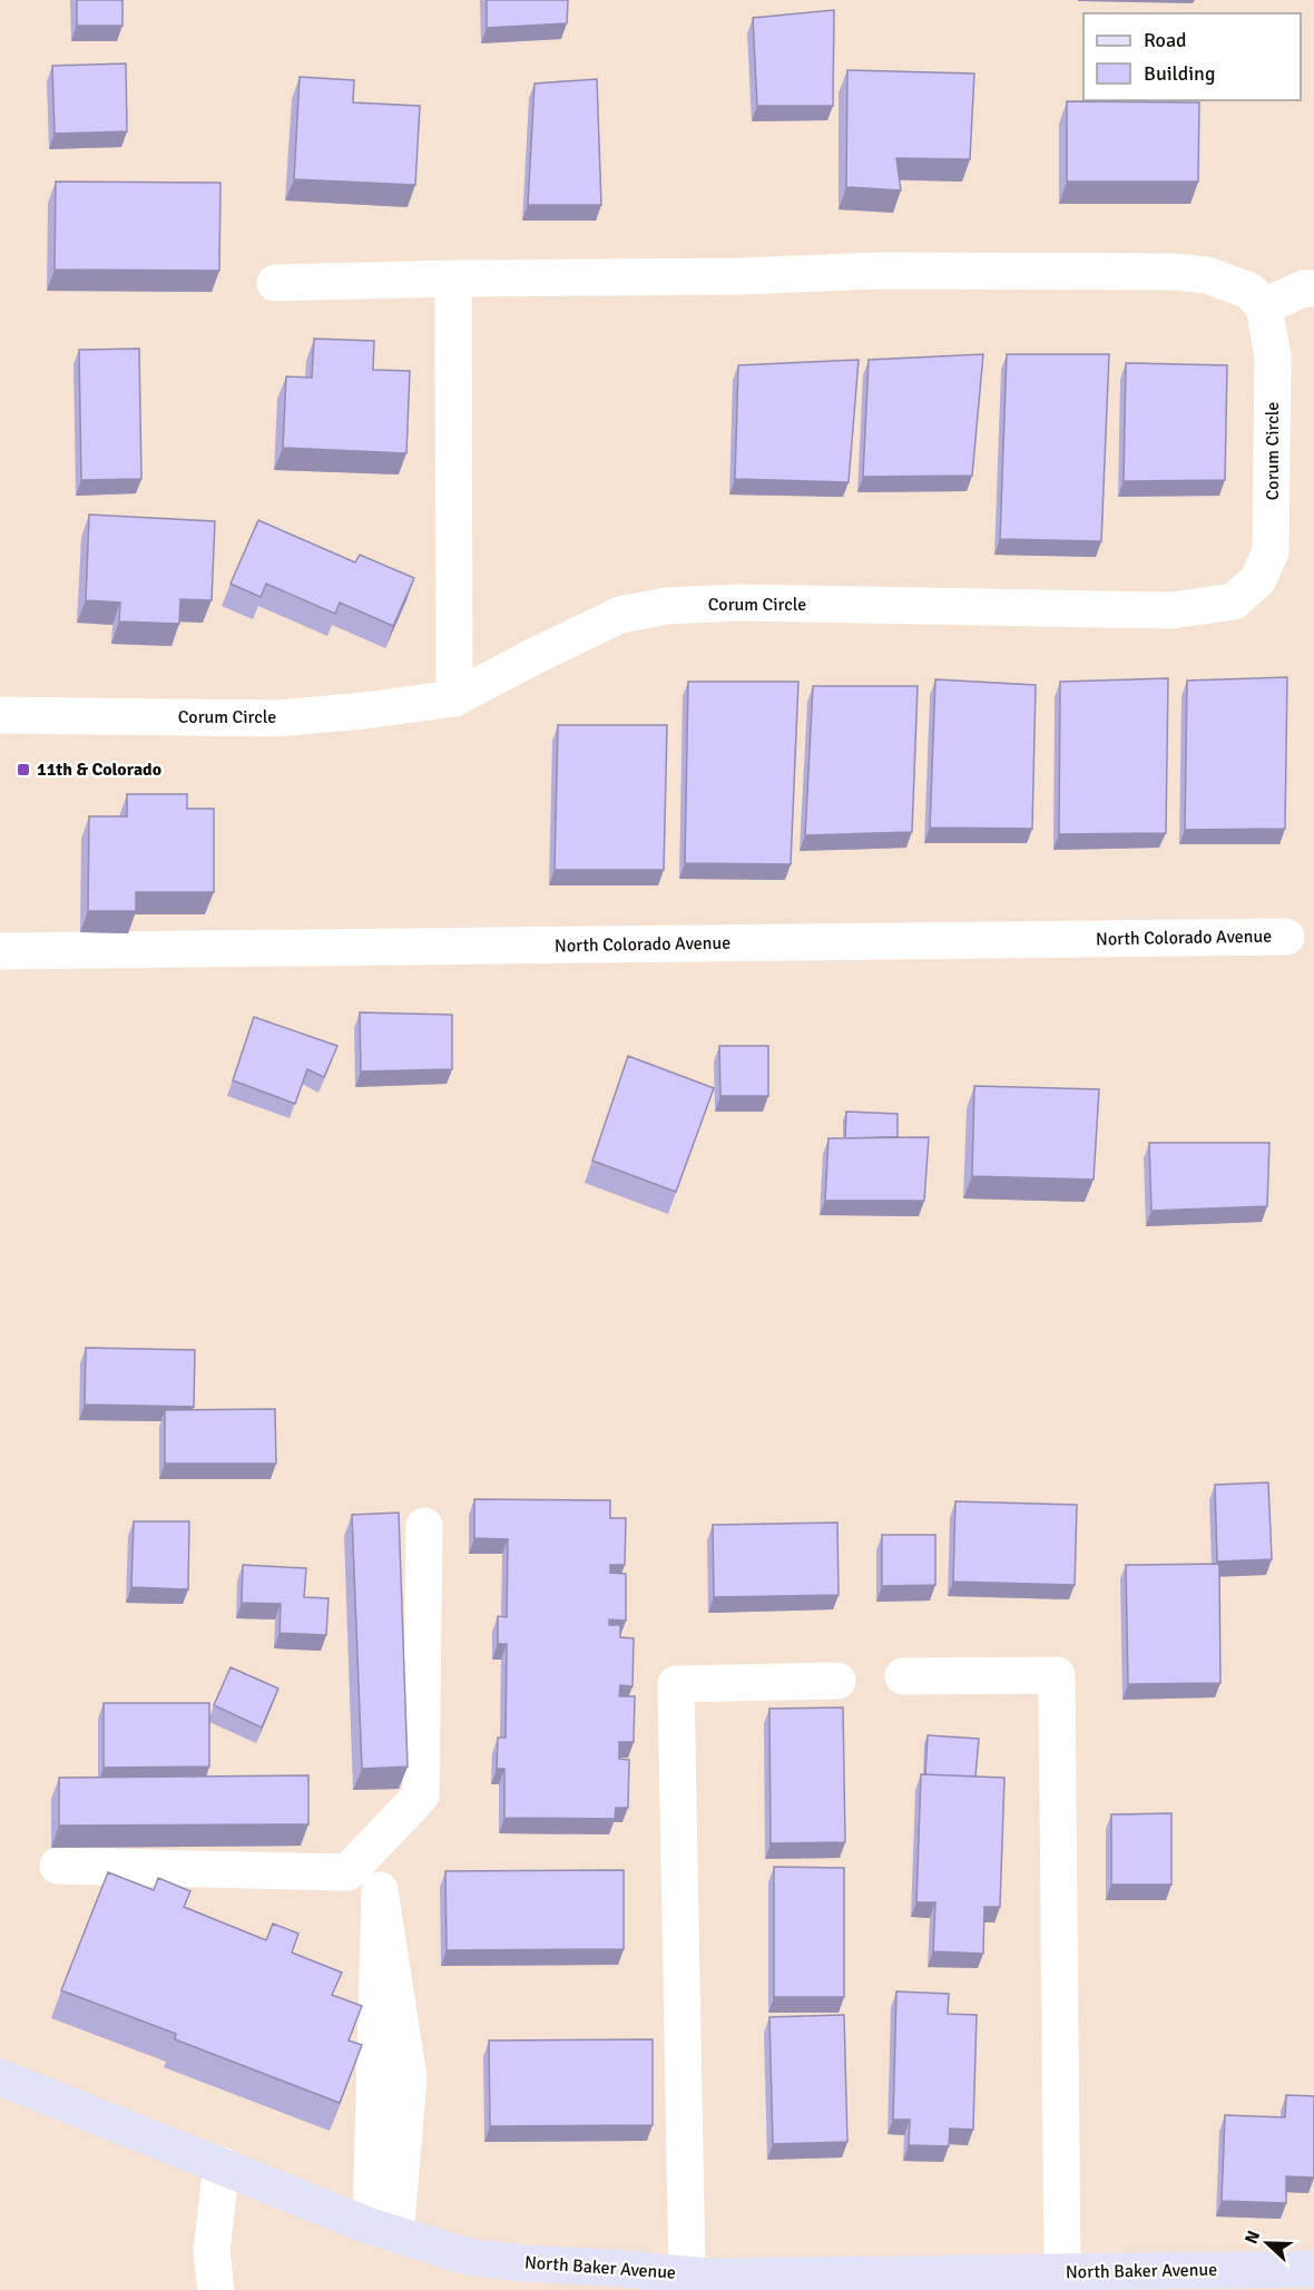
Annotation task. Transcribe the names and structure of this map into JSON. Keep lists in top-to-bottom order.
{
  "streets": {
    "main road": ["North Baker Avenue"],
    "street": ["Corum Circle", "North Colorado Avenue"]
  },
  "places": {
    "transit": ["11th & Colorado"]
  },
  "legend": ["Road", "Building"],
  "north": "left"
}
